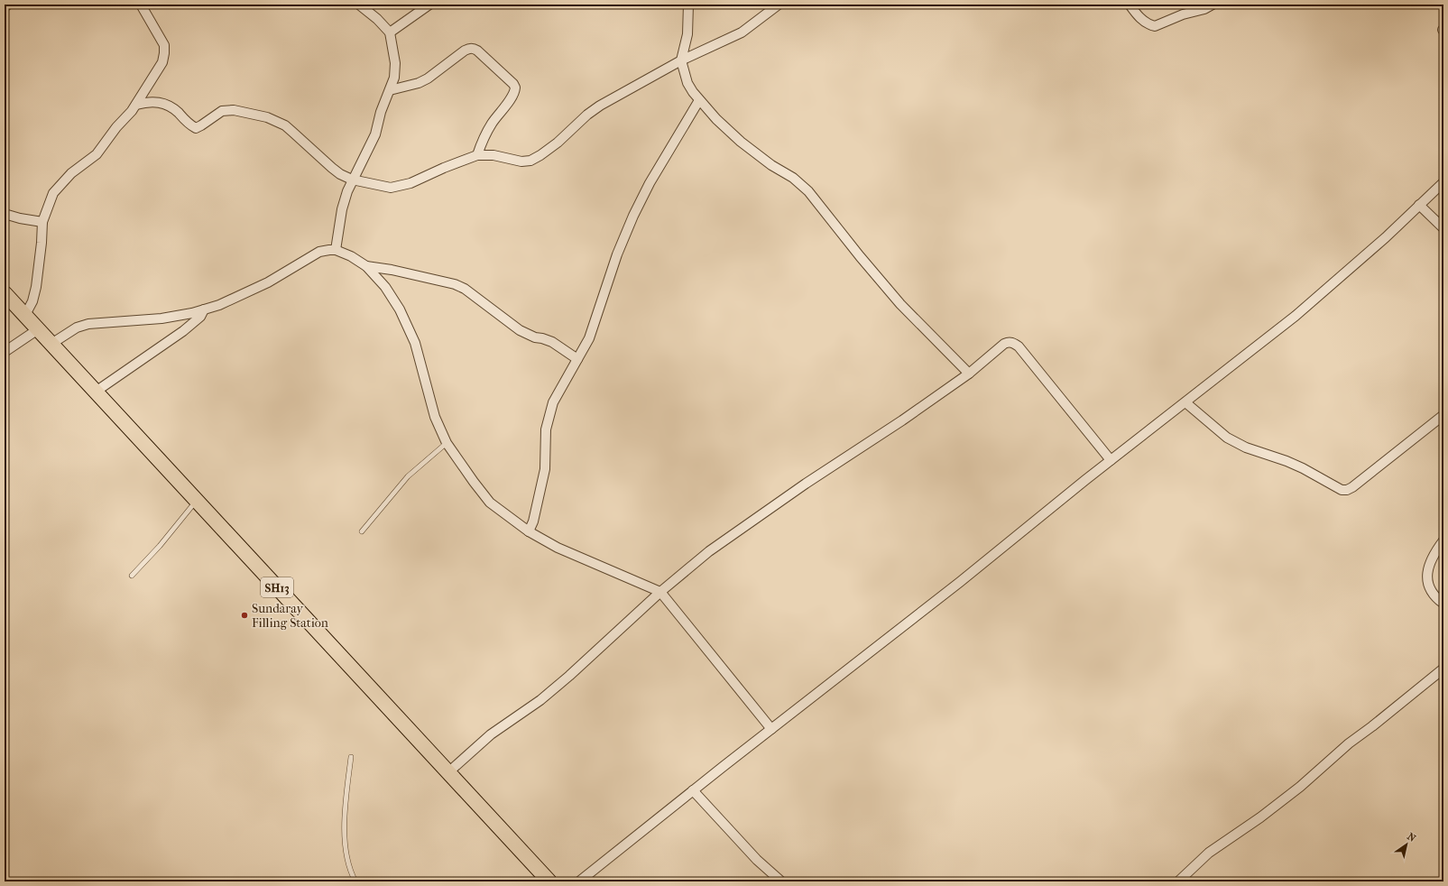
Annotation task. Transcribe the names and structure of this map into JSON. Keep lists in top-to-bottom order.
{
  "streets": {
    "main road": ["SH13"]
  },
  "places": ["Sundaray Filling Station"],
  "north": "top right"
}
